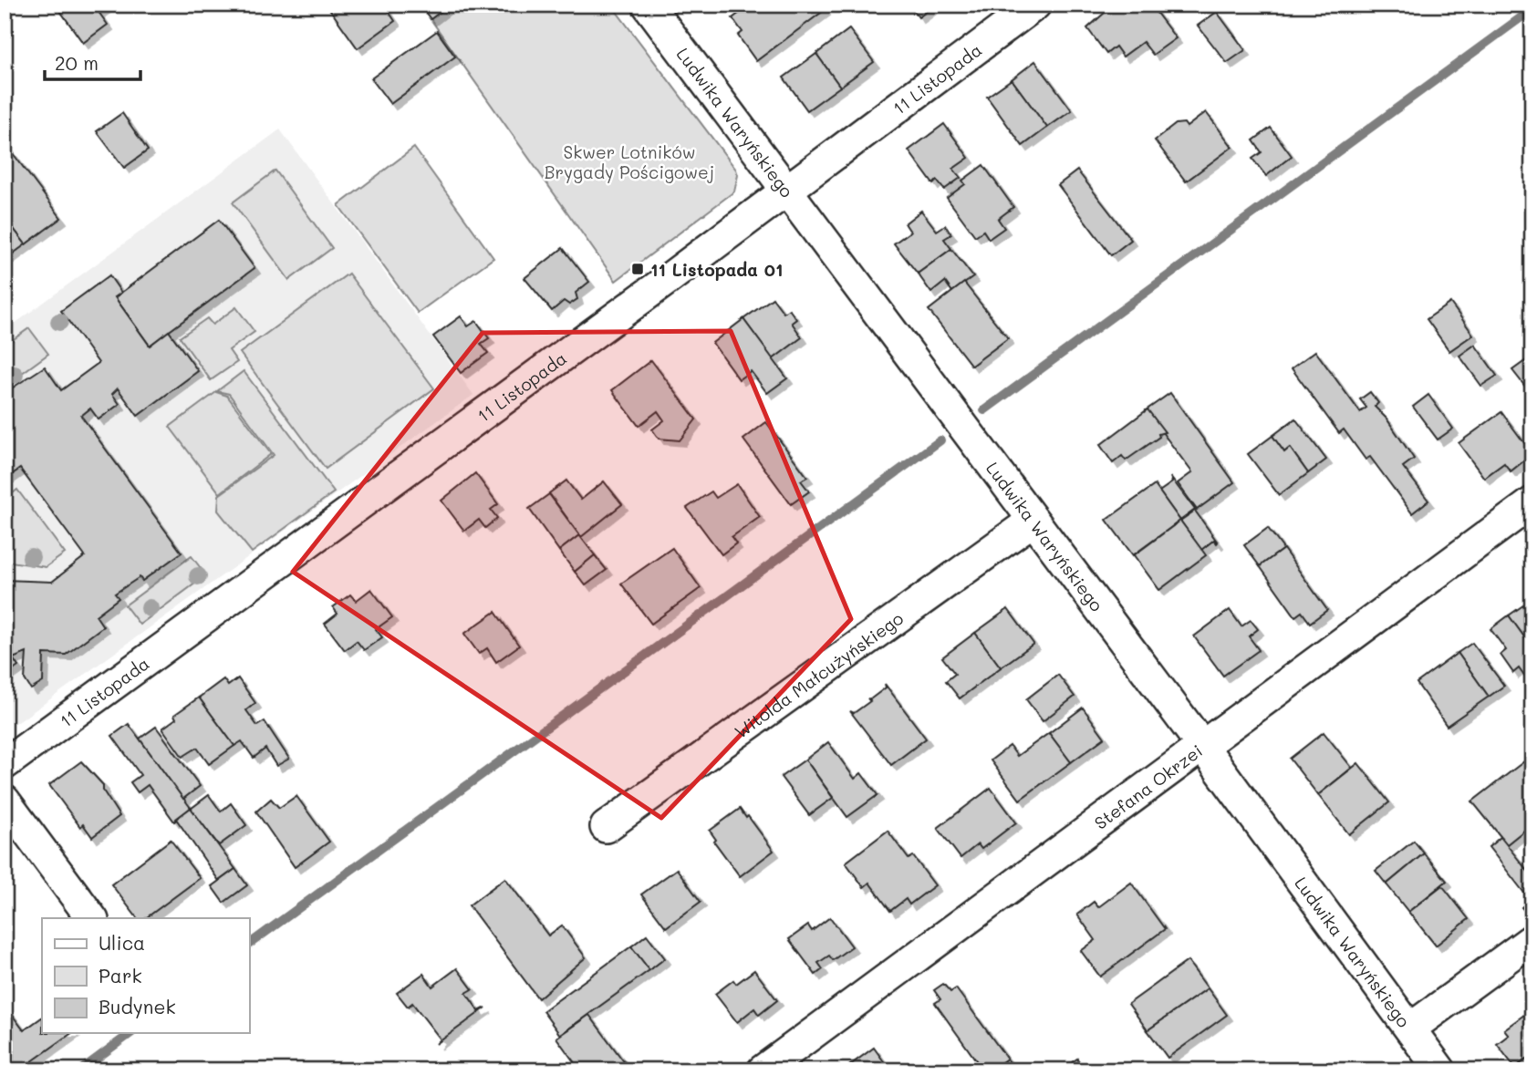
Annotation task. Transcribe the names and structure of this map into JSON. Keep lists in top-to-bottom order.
{
  "streets": {
    "street": [
      "11 Listopada",
      "Ludwika Waryńskiego",
      "Witolda Małcużyńskiego",
      "Stefana Okrzei"
    ]
  },
  "crossings": [
    ["11 Listopada", "Ludwika Waryńskiego"],
    ["Ludwika Waryńskiego", "Witolda Małcużyńskiego"],
    ["Ludwika Waryńskiego", "Stefana Okrzei"]
  ],
  "parks": ["Skwer Lotników Brygady Pościgowej"],
  "places": {
    "transit": ["11 Listopada 01"]
  },
  "legend": ["Ulica", "Park", "Budynek"],
  "scale_bar": "20 m"
}
